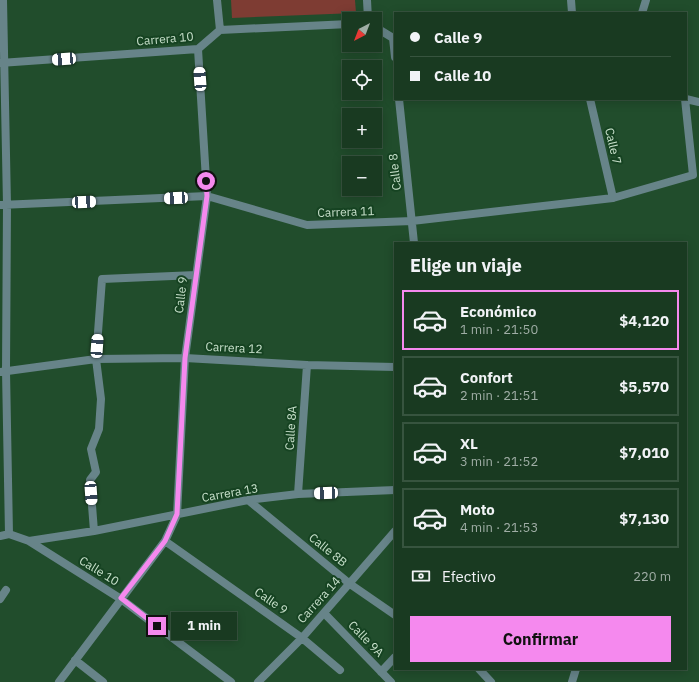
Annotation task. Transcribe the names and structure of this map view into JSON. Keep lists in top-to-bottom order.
{
  "streets": {
    "street": [
      "Carrera 10",
      "Calle 7",
      "Calle 8",
      "Carrera 11",
      "Calle 9",
      "Carrera 12",
      "Calle 8A",
      "Carrera 13",
      "Calle 8B",
      "Calle 10",
      "Carrera 14",
      "Calle 9A"
    ]
  },
  "crossings": [
    ["Carrera 10", "Calle 9"],
    ["Calle 7", "Carrera 11"],
    ["Calle 8", "Carrera 11"],
    ["Carrera 11", "Calle 9"],
    ["Calle 9", "Carrera 12"],
    ["Calle 9", "Carrera 13"],
    ["Calle 9", "Calle 10"],
    ["Calle 9", "Carrera 14"],
    ["Carrera 12", "Calle 8A"],
    ["Calle 8A", "Carrera 13"],
    ["Carrera 13", "Calle 8B"],
    ["Carrera 13", "Calle 10"],
    ["Calle 8B", "Carrera 14"],
    ["Carrera 14", "Calle 9A"]
  ],
  "north": "bottom left",
  "page": {
    "map_buttons": ["+", "−"],
    "banner": ["Calle 9", "Calle 10"],
    "heading": "Elige un viaje",
    "list": [
      {
        "name": "Económico",
        "note": "1 min · 21:50",
        "value": "$4,120"
      },
      {
        "name": "Confort",
        "note": "2 min · 21:51",
        "value": "$5,570"
      },
      {
        "name": "XL",
        "note": "3 min · 21:52",
        "value": "$7,010"
      },
      {
        "name": "Moto",
        "note": "4 min · 21:53",
        "value": "$7,130"
      }
    ],
    "pay": ["Efectivo", "220 m"],
    "buttons": "Confirmar",
    "bubble": "1 min"
  }
}
